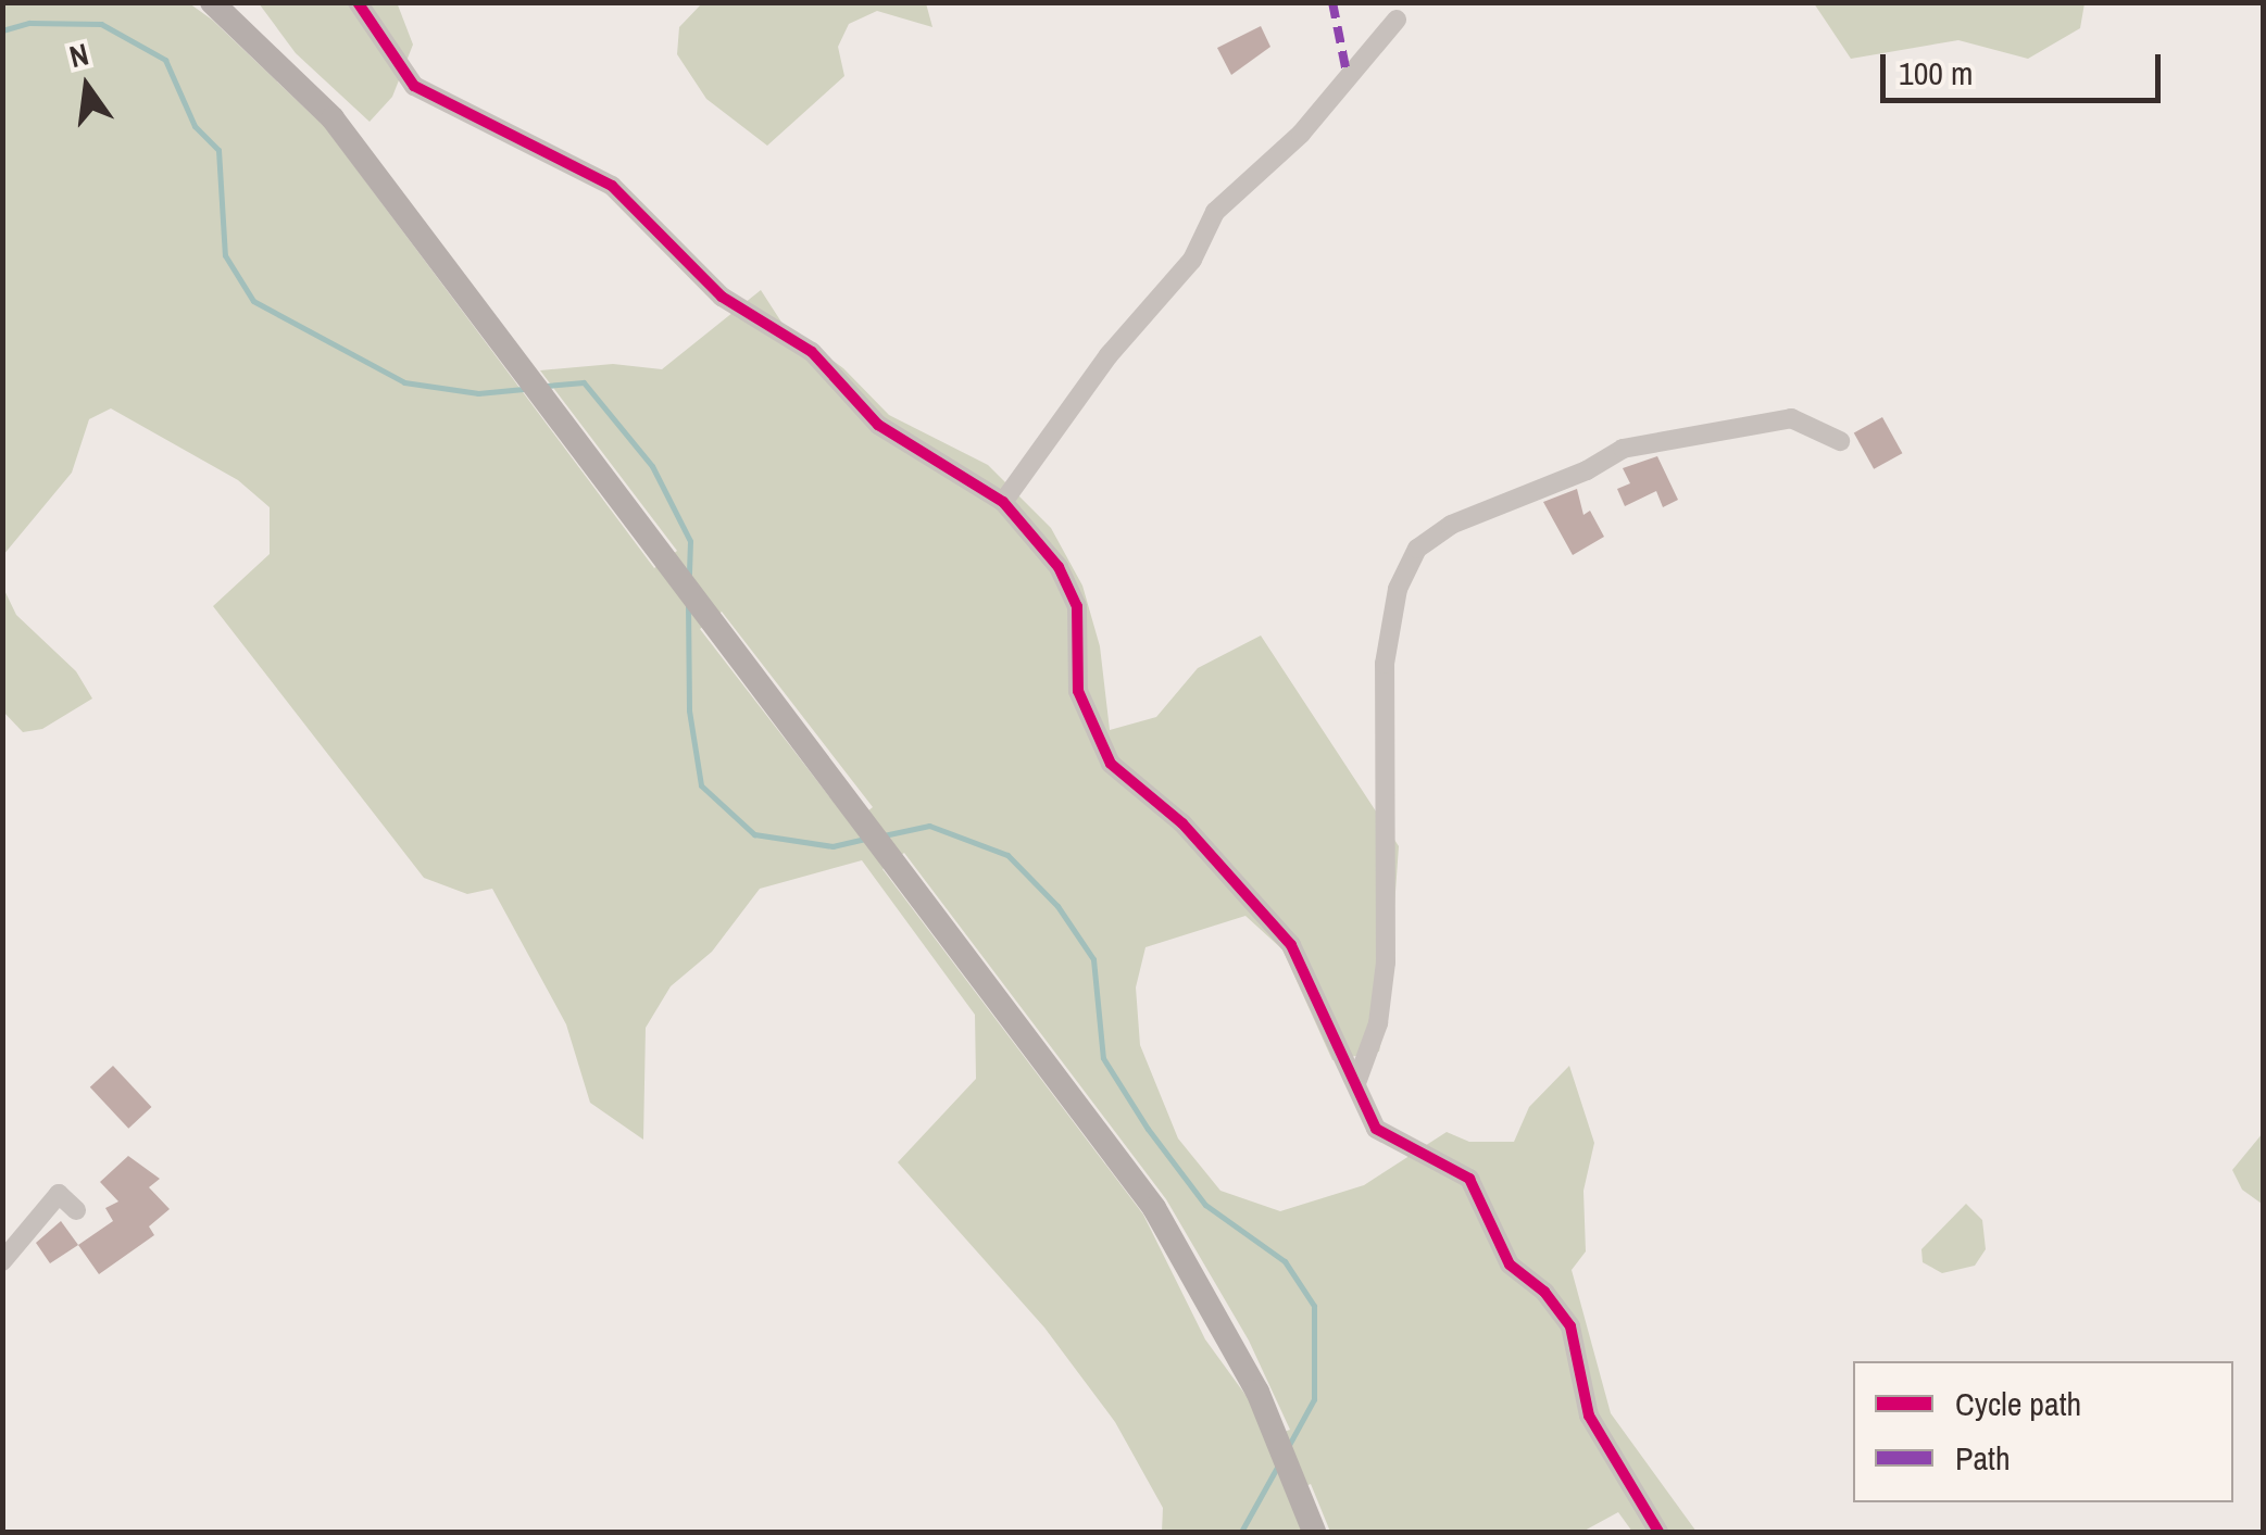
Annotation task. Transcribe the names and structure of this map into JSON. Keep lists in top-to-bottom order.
{
  "legend": ["Cycle path", "Path"],
  "scale_bar": "100 m",
  "north": "top"
}
